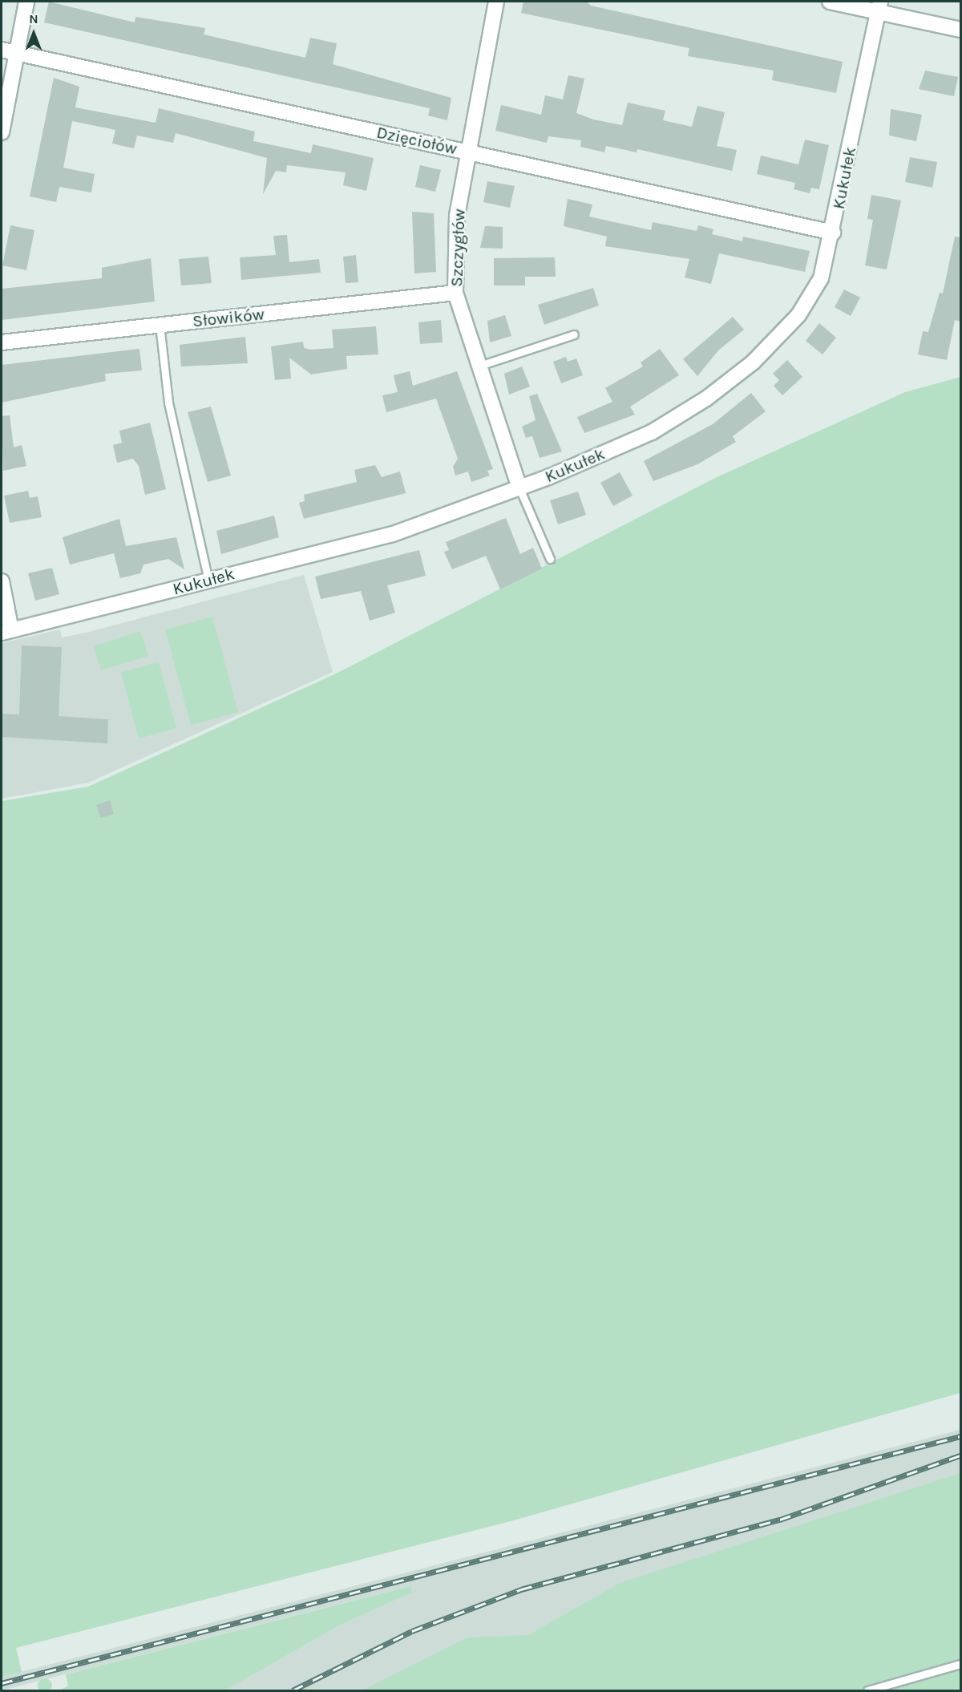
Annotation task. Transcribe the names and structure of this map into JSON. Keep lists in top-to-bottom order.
{
  "streets": {
    "street": [
      "Dzięciołów",
      "Kukułek",
      "Szczygłów",
      "Słowików"
    ]
  },
  "crossings": [
    ["Dzięciołów", "Kukułek"],
    ["Dzięciołów", "Szczygłów"],
    ["Kukułek", "Szczygłów"],
    ["Szczygłów", "Słowików"]
  ],
  "north": "top"
}
